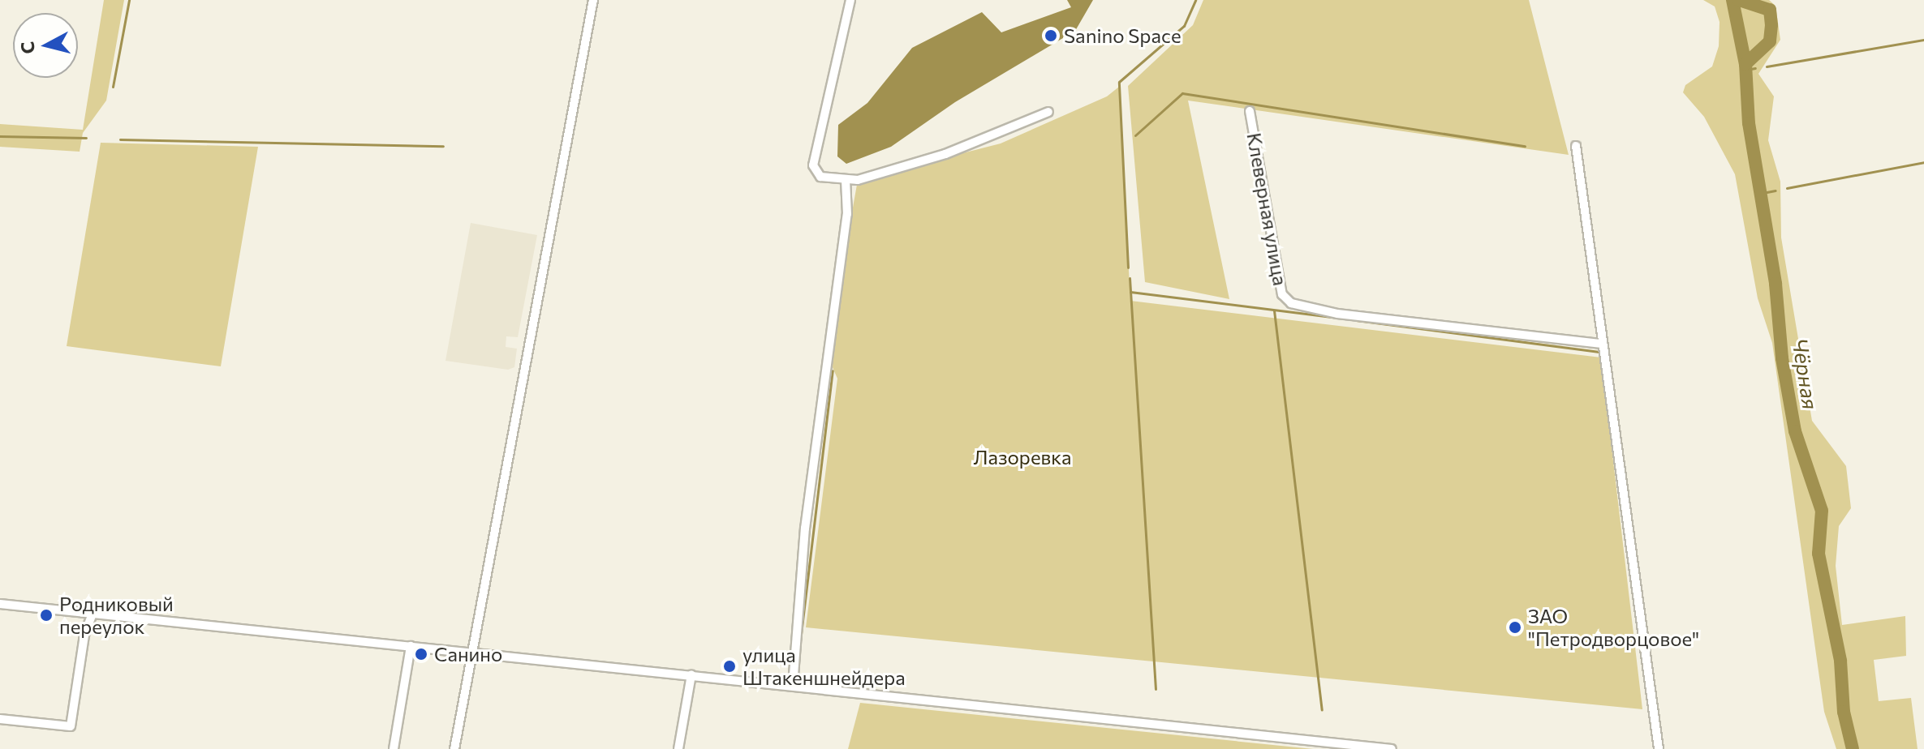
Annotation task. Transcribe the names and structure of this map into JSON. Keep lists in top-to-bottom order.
{
  "streets": {
    "street": ["Клеверная улица"]
  },
  "water": ["Чёрная"],
  "parks": ["Лазоревка"],
  "places": [
    "Sanino Space",
    "Родниковый переулок",
    "ЗАО \"Петродворцовое\"",
    "Санино",
    "улица Штакеншнейдера"
  ],
  "north": "left"
}
